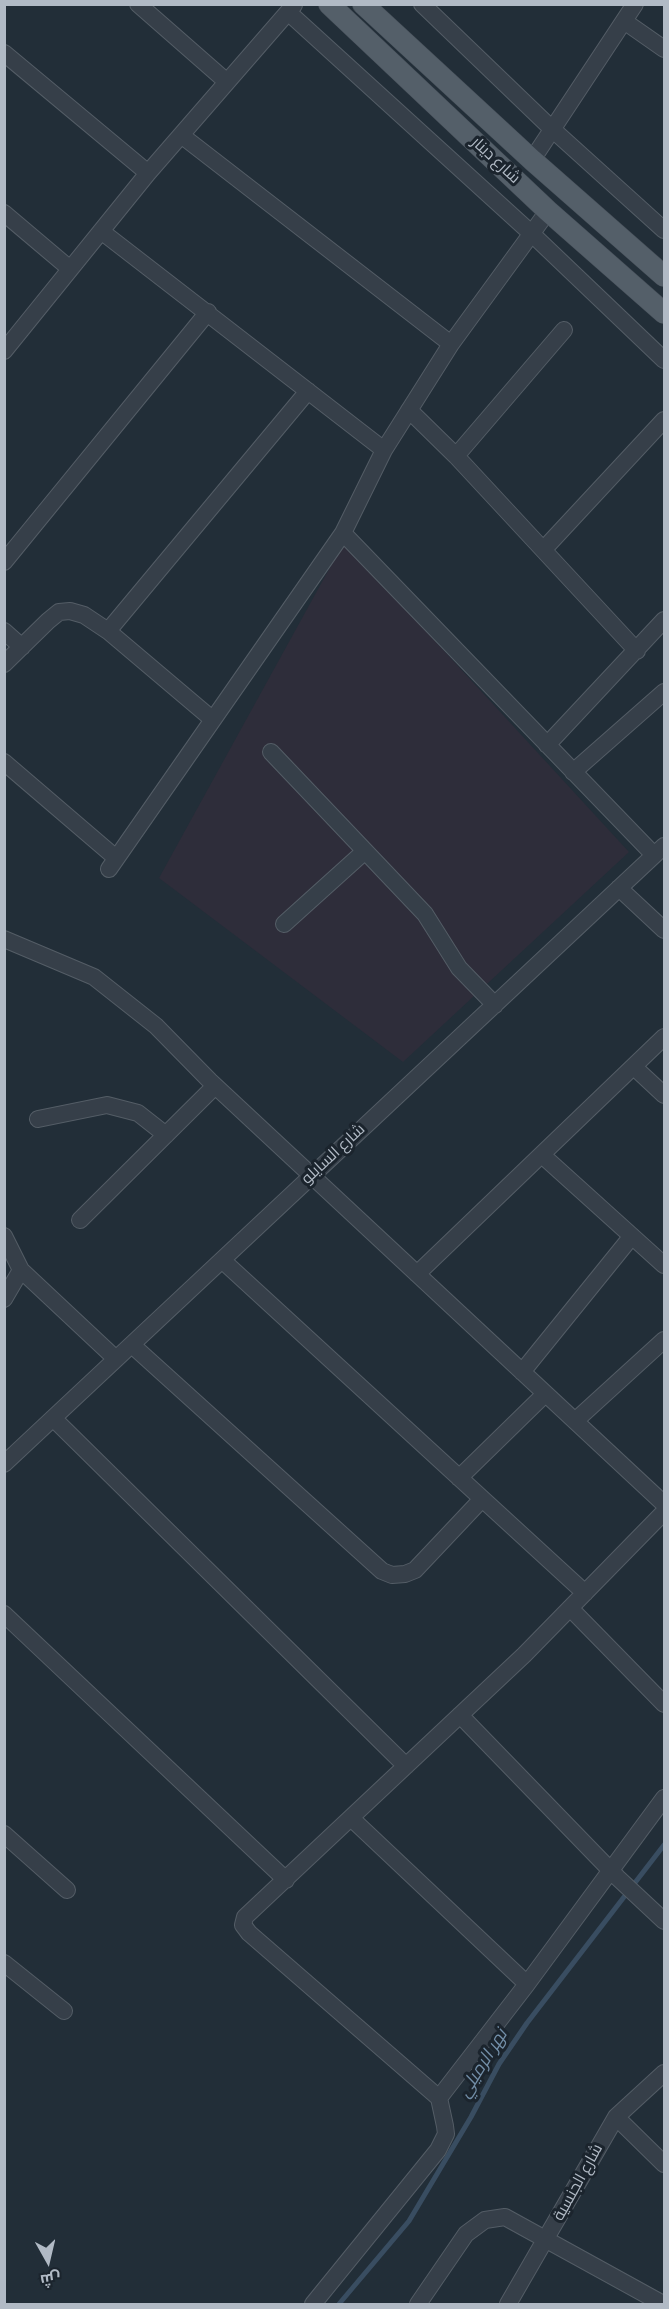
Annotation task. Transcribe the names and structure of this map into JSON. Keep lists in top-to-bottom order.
{
  "streets": {
    "main road": ["شارع دينار"],
    "street": ["شارع السايلو", "شارع الجنسية"]
  },
  "water": ["نهر الرميلي"],
  "north": "bottom"
}
